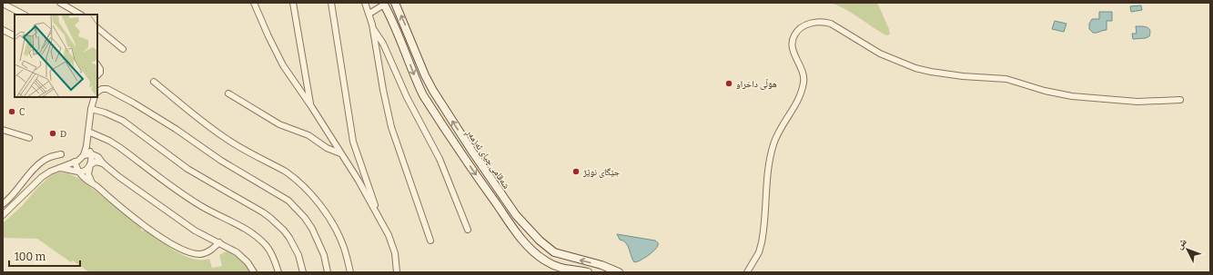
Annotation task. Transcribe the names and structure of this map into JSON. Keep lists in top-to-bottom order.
{
  "streets": {
    "main road": ["شەقامی چیای ئەزمەڕ"]
  },
  "places": [
    "هۆڵی داخراو",
    "C",
    "D",
    "جێگای نوێژ"
  ],
  "scale_bar": "100 m",
  "north": "top left"
}
